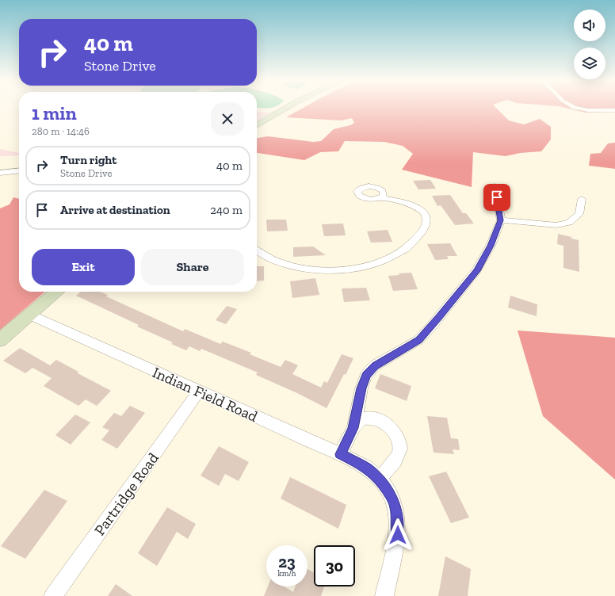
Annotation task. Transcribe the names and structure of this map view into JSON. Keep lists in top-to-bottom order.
{
  "streets": {
    "street": ["Indian Field Road", "Partridge Road"]
  },
  "crossings": [
    ["Indian Field Road", "Partridge Road"]
  ],
  "page": {
    "turn": ["40 m", "Stone Drive"],
    "heading": ["1 min", "280 m · 14:46"],
    "list": [
      {
        "name": "Turn right",
        "note": "Stone Drive",
        "value": "40 m"
      },
      {
        "name": "Arrive at destination",
        "value": "240 m"
      }
    ],
    "buttons": ["Exit", "Share"],
    "speed": "23 km/h",
    "limit": "30"
  }
}
